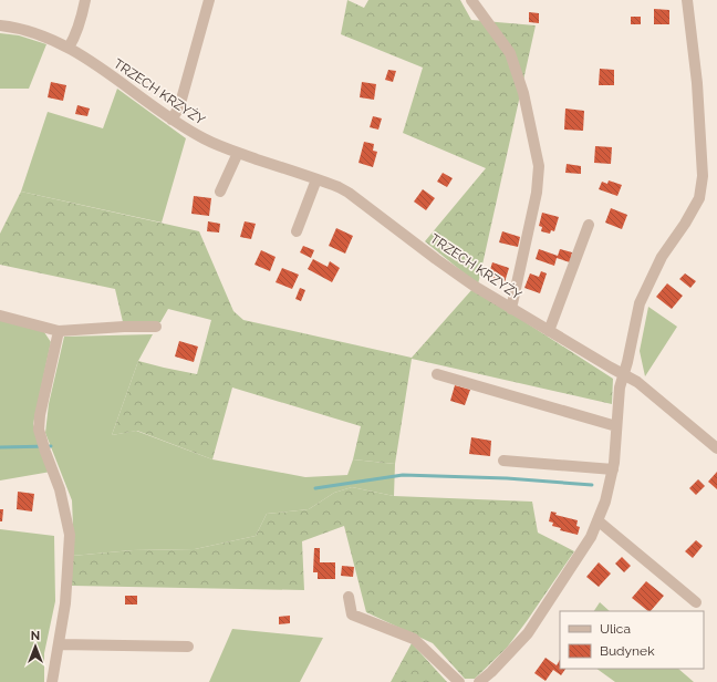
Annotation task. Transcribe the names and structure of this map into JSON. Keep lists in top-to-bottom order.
{
  "streets": {
    "street": ["TRZECH KRZYŻY"]
  },
  "legend": ["Ulica", "Budynek"],
  "north": "top"
}
